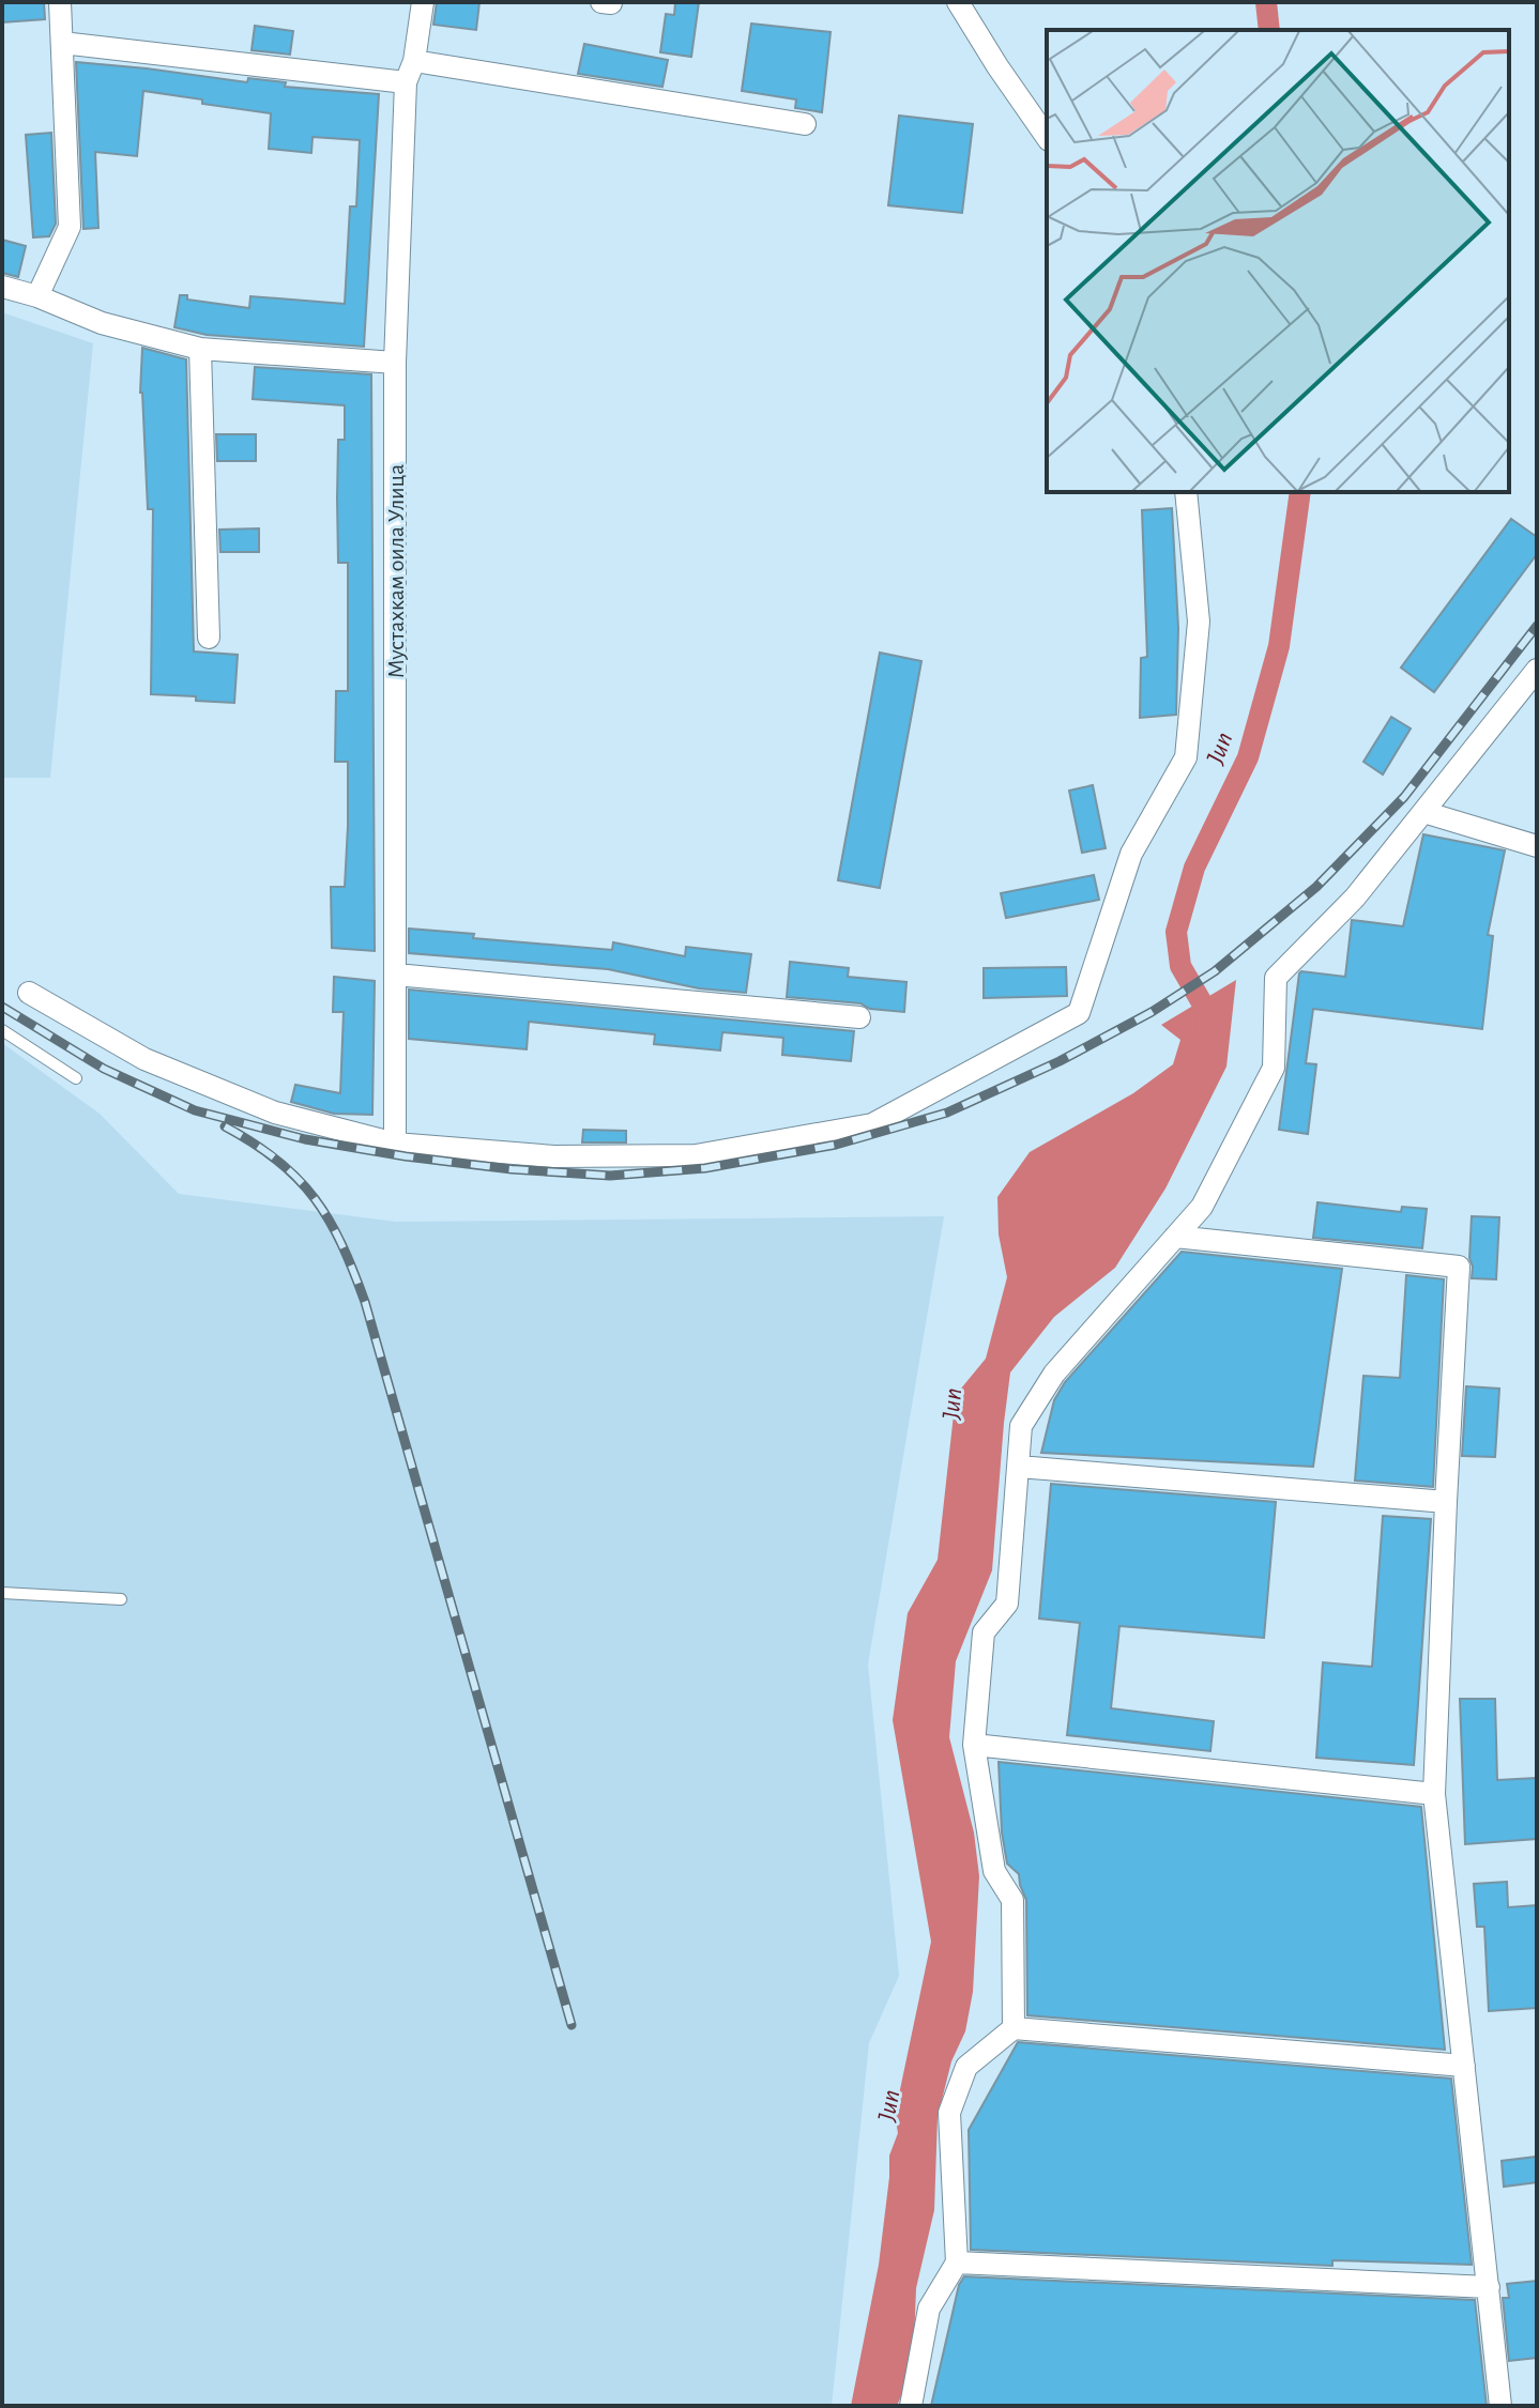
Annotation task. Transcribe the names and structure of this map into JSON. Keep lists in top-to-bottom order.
{
  "streets": {
    "street": ["Мустахкам оила Улица"]
  },
  "water": ["Jun"]
}
